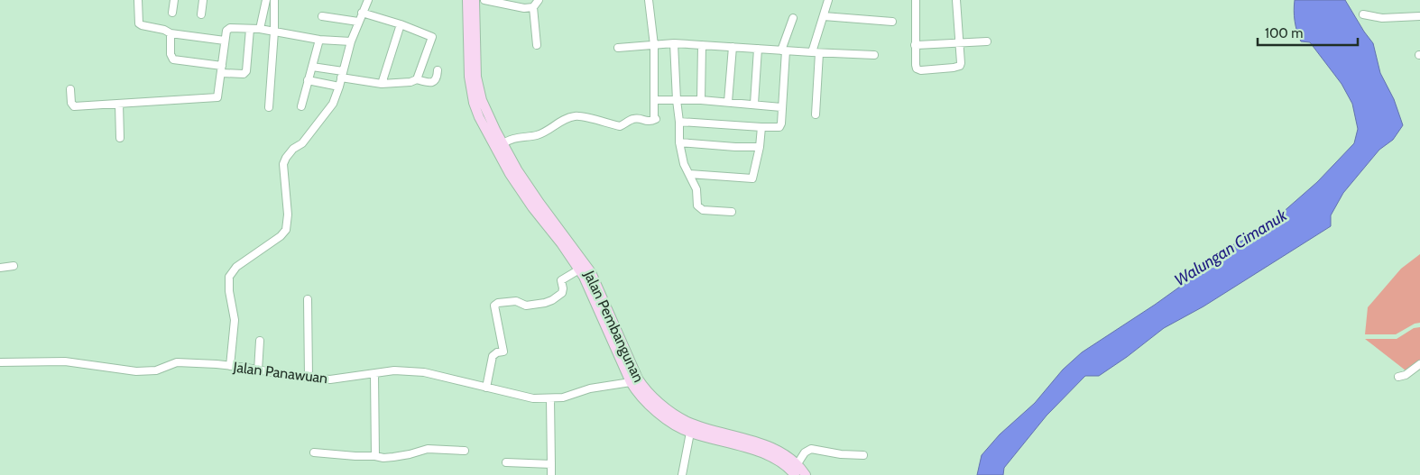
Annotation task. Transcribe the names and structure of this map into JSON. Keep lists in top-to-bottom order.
{
  "streets": {
    "main road": ["Jalan Pembangunan"],
    "street": ["Jalan Panawuan"]
  },
  "crossings": [
    ["Jalan Pembangunan", "Jalan Panawuan"]
  ],
  "water": ["Walungan Cimanuk"],
  "scale_bar": "100 m"
}
